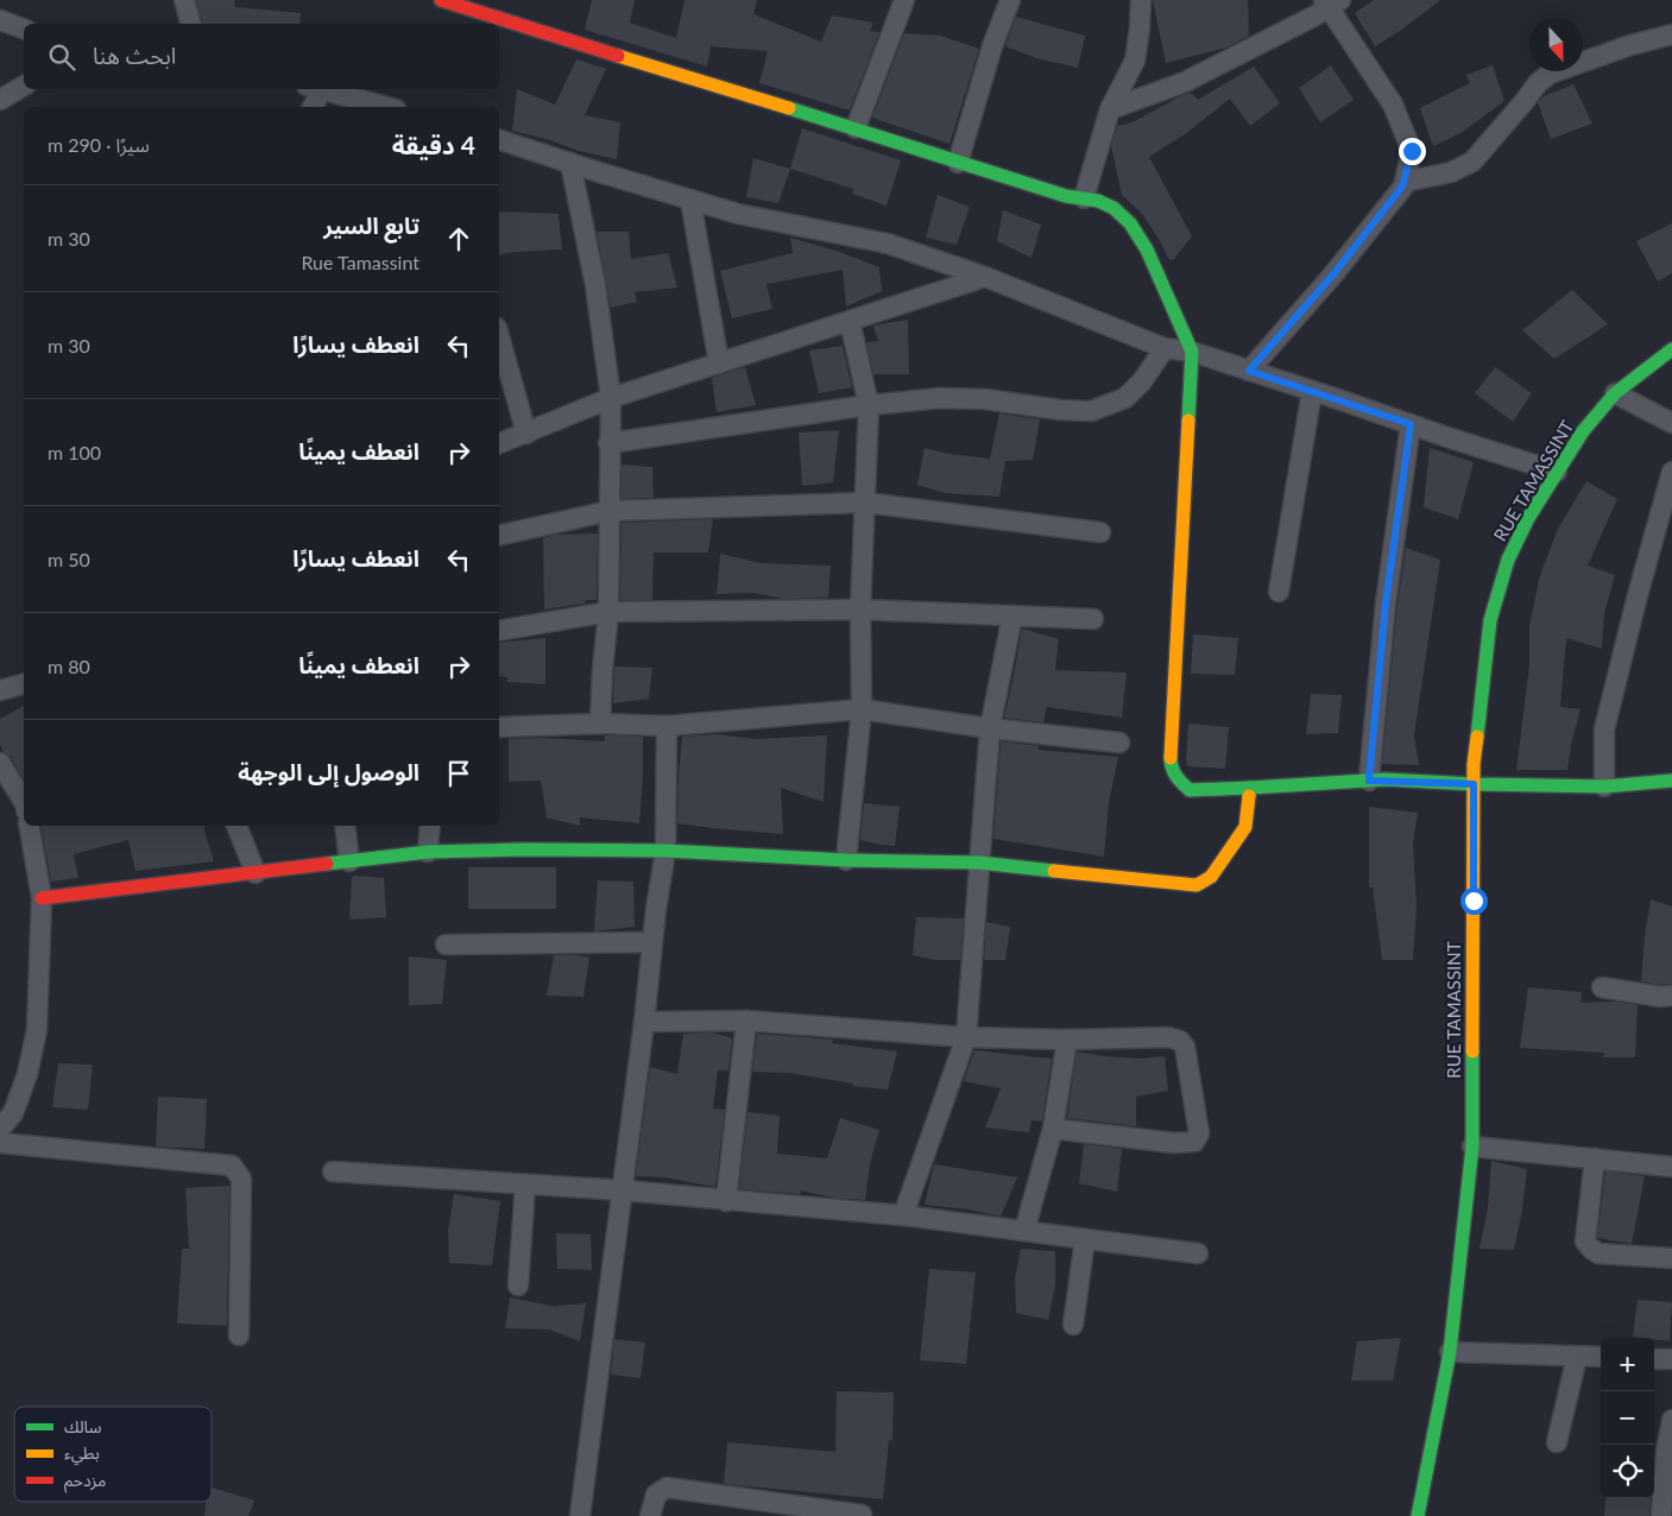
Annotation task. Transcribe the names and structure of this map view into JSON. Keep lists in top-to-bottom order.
{
  "streets": {
    "street": ["RUE TAMASSINT"]
  },
  "legend": ["سالك", "بطيء", "مزدحم"],
  "north": "bottom",
  "page": {
    "search": "ابحث هنا",
    "heading": ["4 دقيقة", "سيرًا · 290 m"],
    "list": [
      ["تابع السير", "Rue Tamassint", "30 m"],
      ["انعطف يسارًا", "30 m"],
      ["انعطف يمينًا", "100 m"],
      ["انعطف يسارًا", "50 m"],
      ["انعطف يمينًا", "80 m"],
      "الوصول إلى الوجهة"
    ],
    "map_buttons": ["+", "−"]
  }
}
